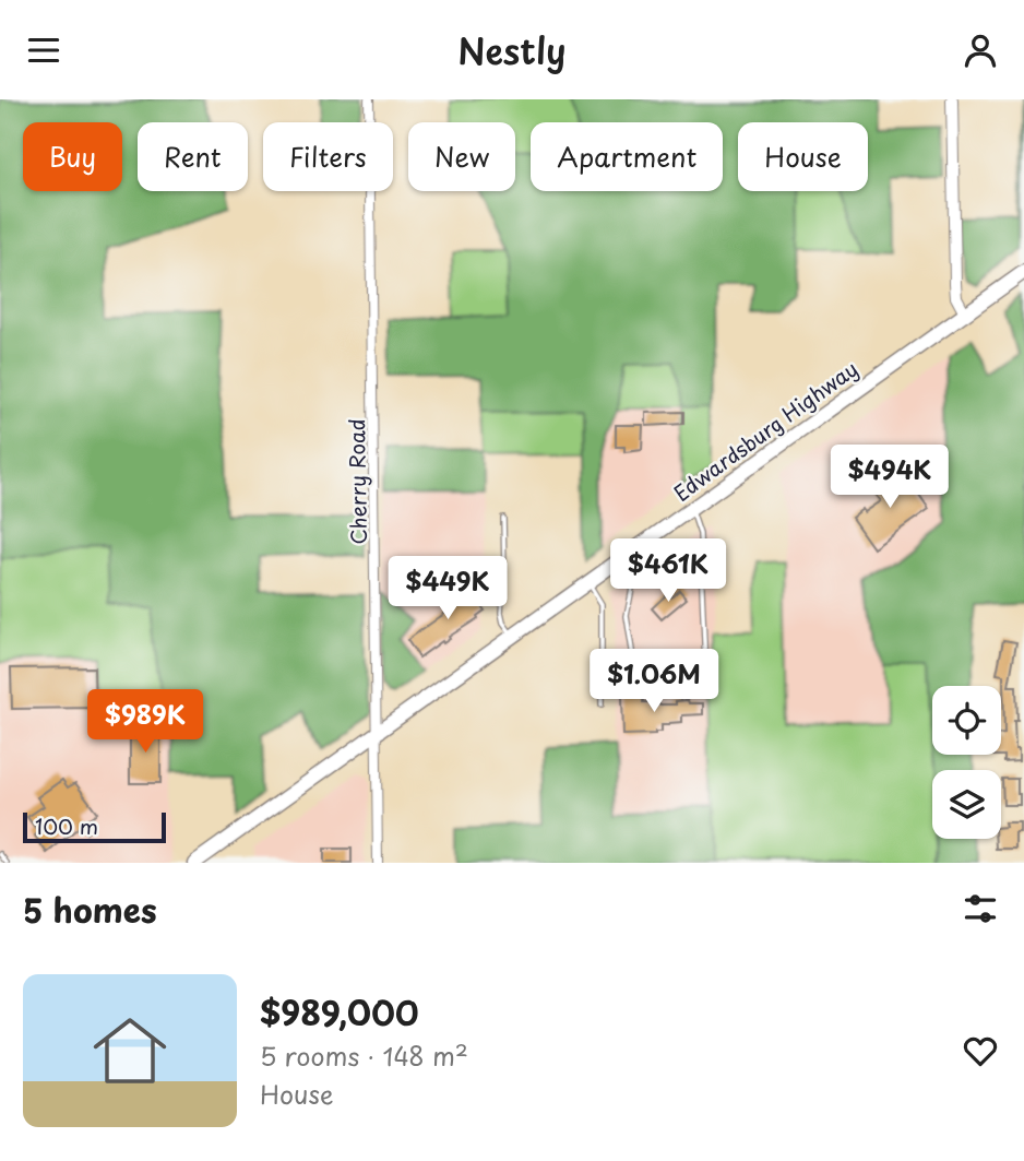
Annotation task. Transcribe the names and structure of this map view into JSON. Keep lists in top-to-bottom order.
{
  "streets": {
    "main road": ["Edwardsburg Highway"],
    "street": ["Cherry Road"]
  },
  "crossings": [
    ["Edwardsburg Highway", "Cherry Road"]
  ],
  "scale_bar": "100 m",
  "page": {
    "header": "Nestly",
    "chip": [
      "Buy",
      "Rent",
      "Filters",
      "New",
      "Apartment",
      "House"
    ],
    "price": [
      "$494K",
      "$461K",
      "$449K",
      "$1.06M",
      "$989K"
    ],
    "scale": "100 m",
    "heading": "5 homes",
    "list": [
      {
        "name": "$989,000",
        "note": "5 rooms · 148 m² · House"
      }
    ]
  }
}
